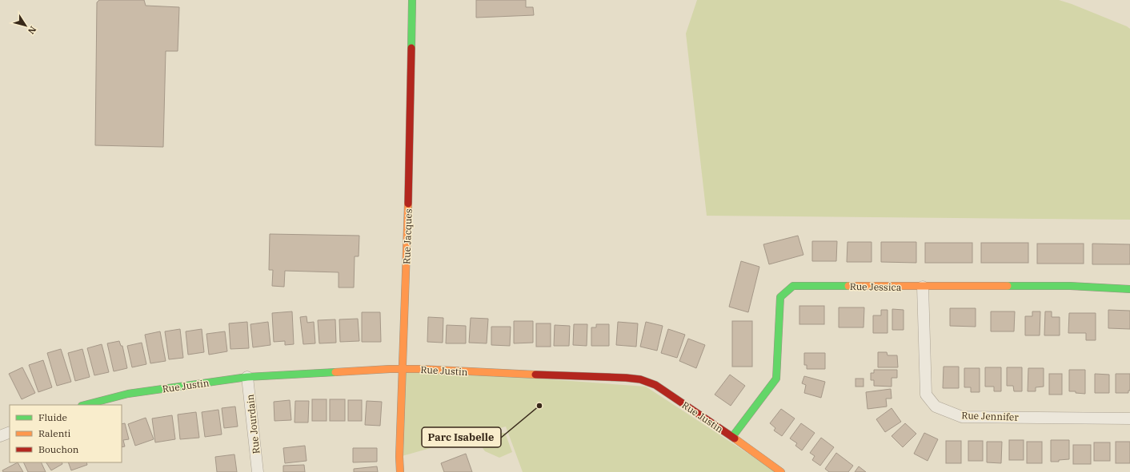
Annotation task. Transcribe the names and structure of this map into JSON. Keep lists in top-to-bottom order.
{
  "streets": {
    "street": [
      "Rue Jacques",
      "Rue Jessica",
      "Rue Justin",
      "Rue Jennifer",
      "Rue Jourdain"
    ]
  },
  "crossings": [
    ["Rue Jacques", "Rue Justin"],
    ["Rue Jessica", "Rue Justin"],
    ["Rue Jessica", "Rue Jennifer"],
    ["Rue Justin", "Rue Jourdain"]
  ],
  "places": ["Parc Isabelle"],
  "legend": ["Fluide", "Ralenti", "Bouchon"],
  "north": "bottom right"
}
